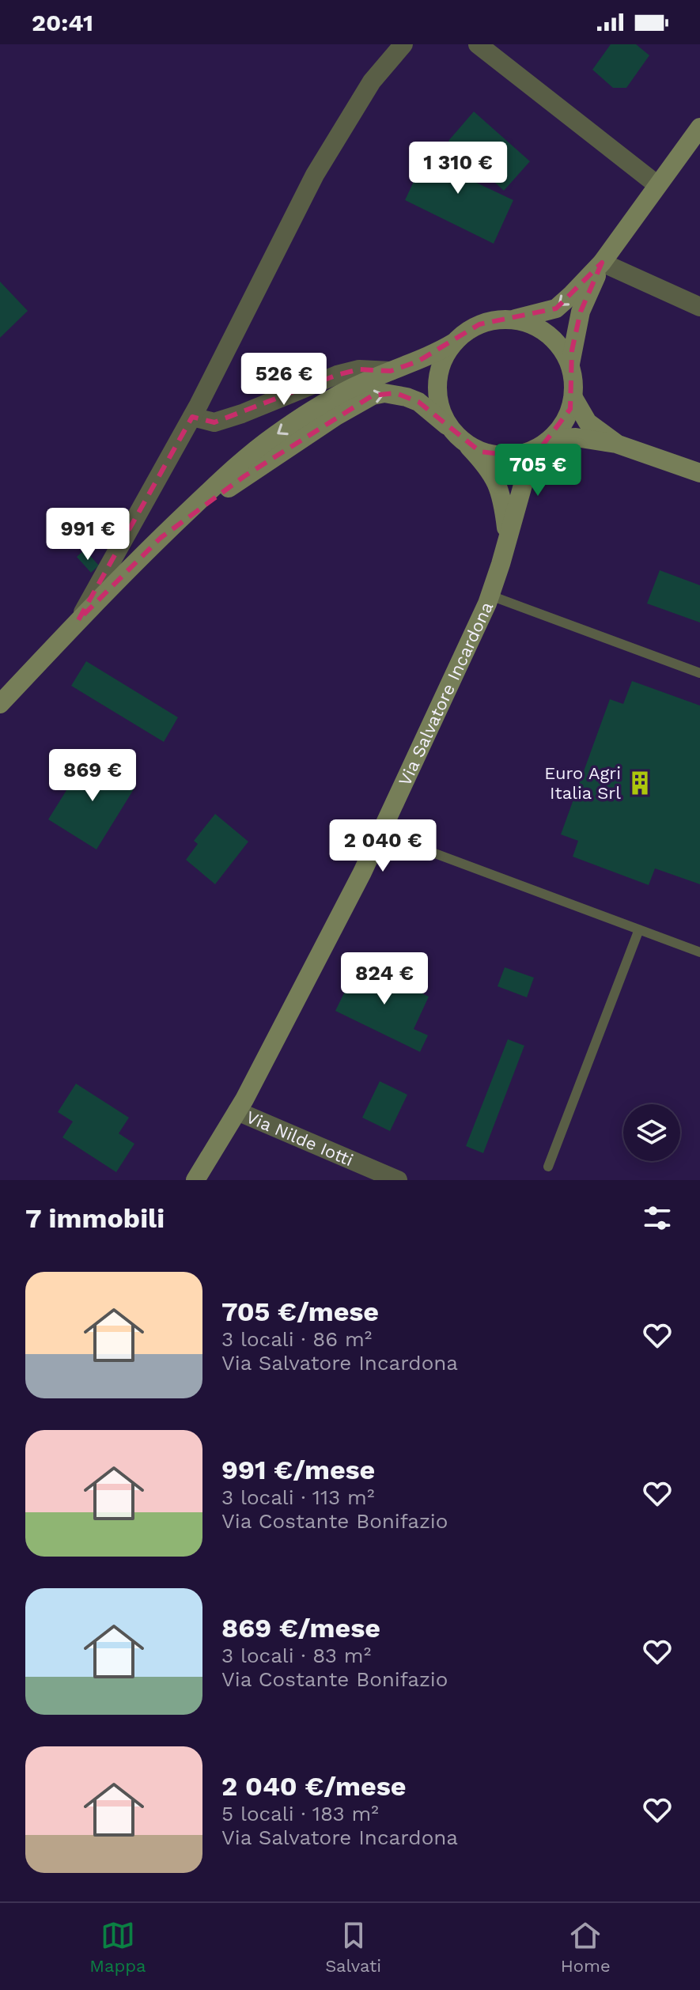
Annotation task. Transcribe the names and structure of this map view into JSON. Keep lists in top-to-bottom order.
{
  "streets": {
    "main road": ["Via Salvatore Incardona"],
    "street": ["Via Nilde Iotti"]
  },
  "crossings": [
    ["Via Salvatore Incardona", "Via Nilde Iotti"]
  ],
  "places": {
    "building": ["Euro Agri Italia Srl"]
  },
  "page": {
    "status": "20:41",
    "price": [
      "1 310 €",
      "526 €",
      "705 €",
      "991 €",
      "869 €",
      "2 040 €",
      "824 €"
    ],
    "heading": "7 immobili",
    "list": [
      {
        "name": "705 €/mese",
        "note": "3 locali · 86 m² · Via Salvatore Incardona"
      },
      {
        "name": "991 €/mese",
        "note": "3 locali · 113 m² · Via Costante Bonifazio"
      },
      {
        "name": "869 €/mese",
        "note": "3 locali · 83 m² · Via Costante Bonifazio"
      },
      {
        "name": "2 040 €/mese",
        "note": "5 locali · 183 m² · Via Salvatore Incardona"
      }
    ],
    "tabs": ["Mappa", "Salvati", "Home"]
  }
}
